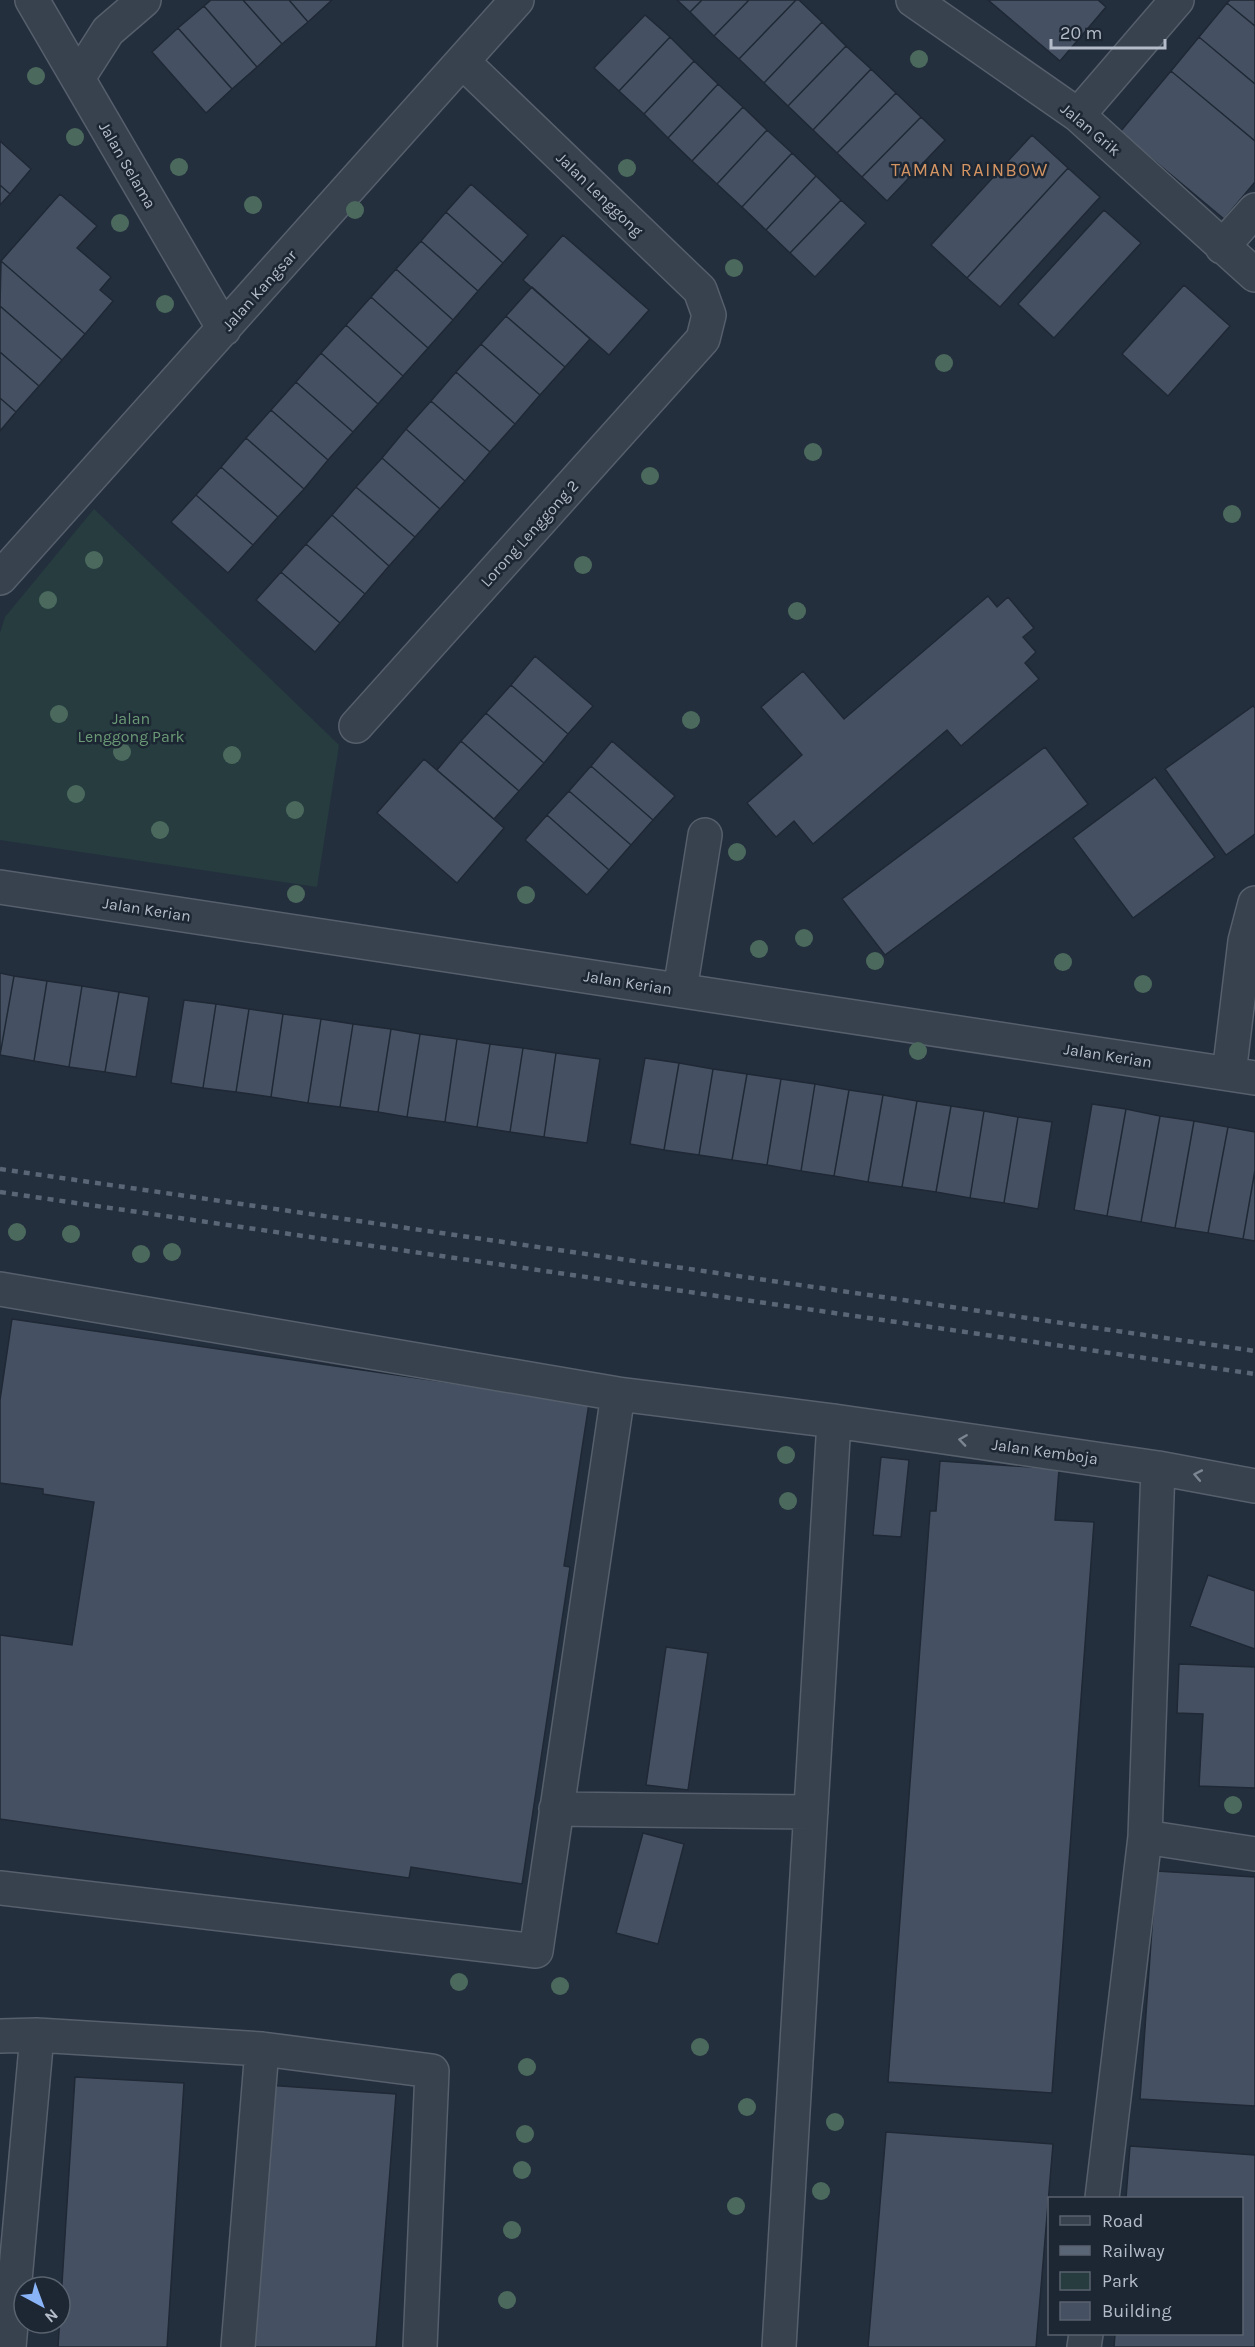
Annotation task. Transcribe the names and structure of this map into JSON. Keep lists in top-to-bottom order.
{
  "streets": {
    "street": [
      "Jalan Grik",
      "Jalan Selama",
      "Jalan Lenggong",
      "Jalan Kangsar",
      "Lorong Lenggong 2",
      "Jalan Kerian",
      "Jalan Kemboja"
    ]
  },
  "crossings": [
    ["Jalan Selama", "Jalan Kangsar"],
    ["Jalan Lenggong", "Jalan Kangsar"],
    ["Jalan Lenggong", "Lorong Lenggong 2"]
  ],
  "districts": ["TAMAN RAINBOW"],
  "parks": ["Jalan Lenggong Park"],
  "legend": [
    "Road",
    "Railway",
    "Park",
    "Building"
  ],
  "scale_bar": "20 m",
  "north": "bottom right"
}
